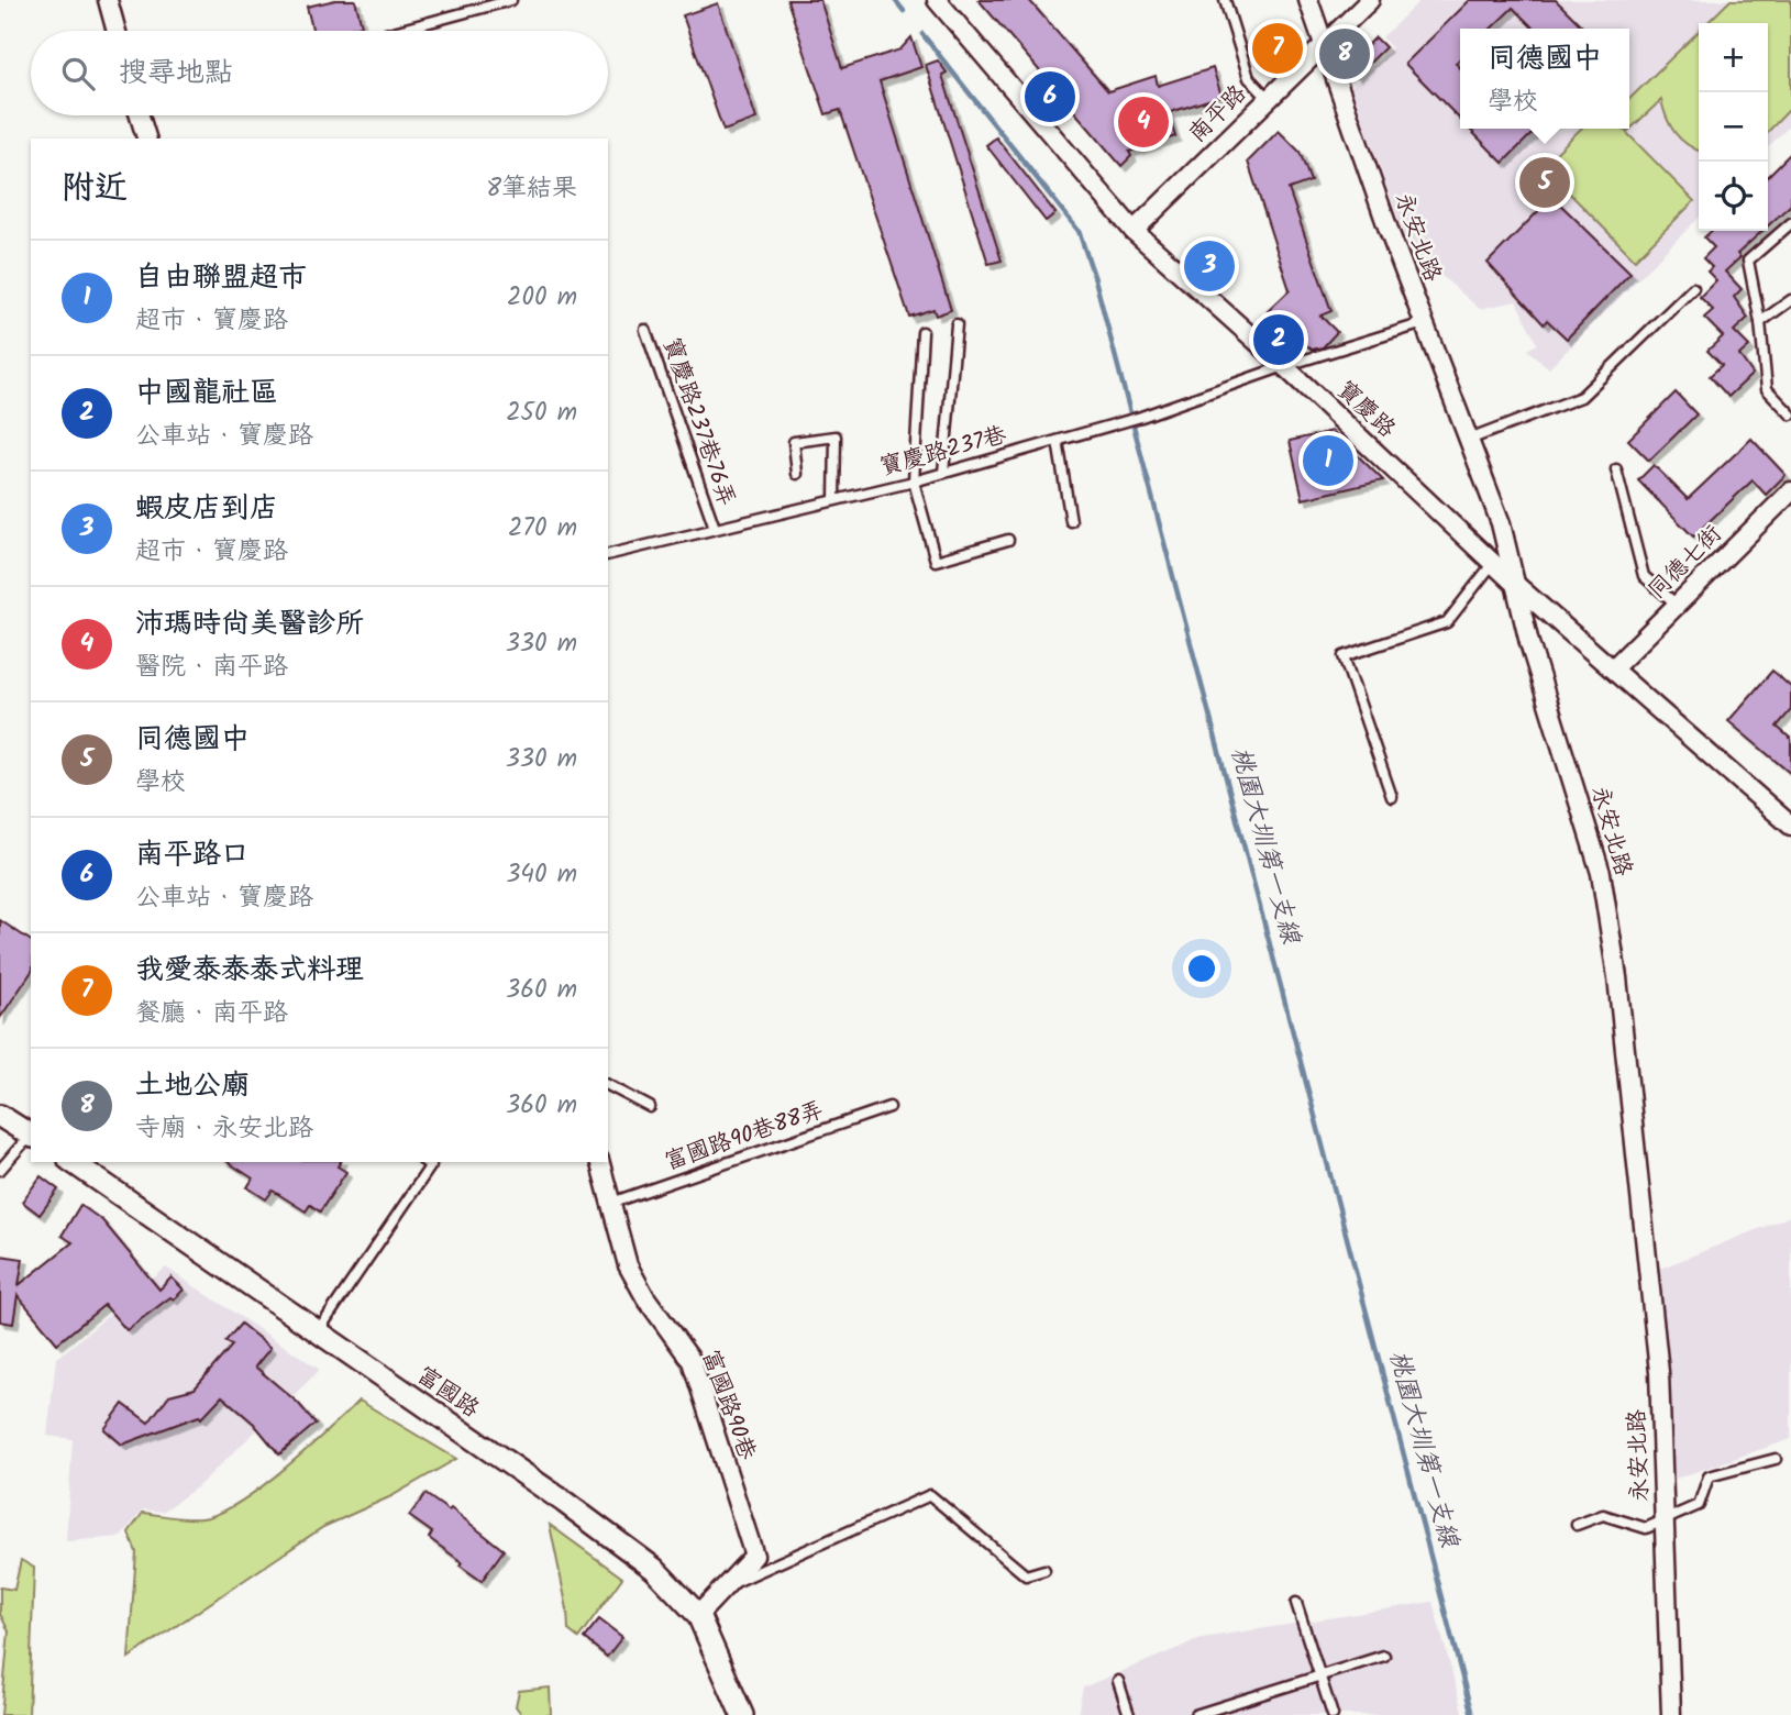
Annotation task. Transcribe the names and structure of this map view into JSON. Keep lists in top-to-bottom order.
{
  "streets": {
    "street": [
      "南平路",
      "永安北路",
      "寶慶路",
      "同德七街",
      "富國路",
      "富國路90巷"
    ],
    "lane": ["寶慶路237巷76弄", "寶慶路237巷", "富國路90巷88弄"]
  },
  "crossings": [
    ["南平路", "永安北路"],
    ["南平路", "寶慶路"],
    ["永安北路", "寶慶路"],
    ["永安北路", "寶慶路237巷"],
    ["寶慶路", "寶慶路237巷"],
    ["寶慶路", "同德七街"],
    ["寶慶路237巷76弄", "寶慶路237巷"],
    ["富國路90巷88弄", "富國路90巷"],
    ["富國路", "富國路90巷"]
  ],
  "water": ["桃園大圳第一支線"],
  "page": {
    "pins": [
      "7",
      "8",
      "6",
      "4",
      "5",
      "3",
      "2",
      "1"
    ],
    "map_buttons": ["+", "−"],
    "popup": ["同德國中", "學校"],
    "search": "搜尋地點",
    "heading": ["附近", "8筆結果"],
    "list": [
      {
        "mark": "1",
        "name": "自由聯盟超市",
        "note": "超市 · 寶慶路",
        "value": "200 m"
      },
      {
        "mark": "2",
        "name": "中國龍社區",
        "note": "公車站 · 寶慶路",
        "value": "250 m"
      },
      {
        "mark": "3",
        "name": "蝦皮店到店",
        "note": "超市 · 寶慶路",
        "value": "270 m"
      },
      {
        "mark": "4",
        "name": "沛瑪時尚美醫診所",
        "note": "醫院 · 南平路",
        "value": "330 m"
      },
      {
        "mark": "5",
        "name": "同德國中",
        "note": "學校",
        "value": "330 m"
      },
      {
        "mark": "6",
        "name": "南平路口",
        "note": "公車站 · 寶慶路",
        "value": "340 m"
      },
      {
        "mark": "7",
        "name": "我愛泰泰泰式料理",
        "note": "餐廳 · 南平路",
        "value": "360 m"
      },
      {
        "mark": "8",
        "name": "土地公廟",
        "note": "寺廟 · 永安北路",
        "value": "360 m"
      }
    ]
  }
}
